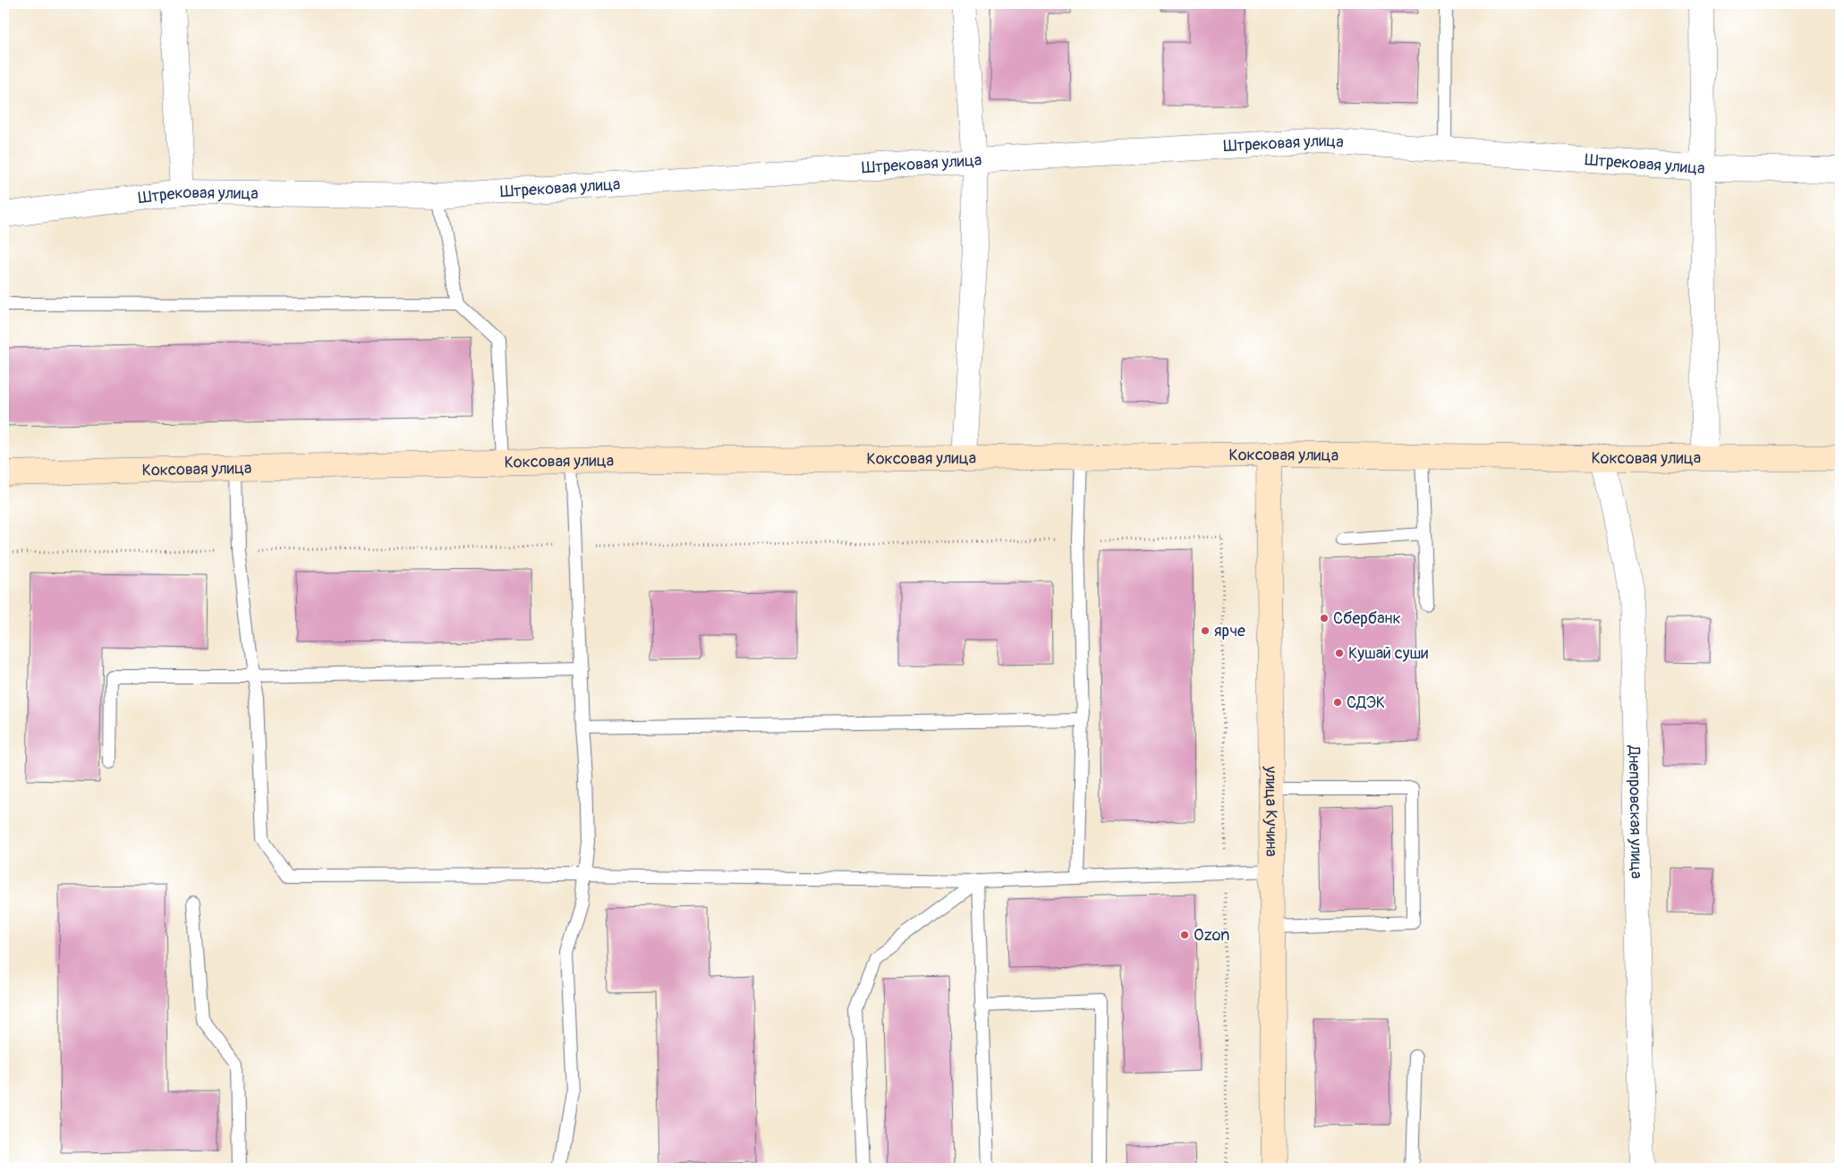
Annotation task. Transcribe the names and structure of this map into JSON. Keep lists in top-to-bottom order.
{
  "streets": {
    "main road": ["Коксовая улица", "улица Кучина"],
    "street": ["Штрековая улица", "Днепровская улица"]
  },
  "crossings": [
    ["Коксовая улица", "улица Кучина"],
    ["Коксовая улица", "Днепровская улица"]
  ],
  "places": [
    "Сбербанк",
    "ярче",
    "Кушай суши",
    "СДЭК",
    "Ozon"
  ]
}
